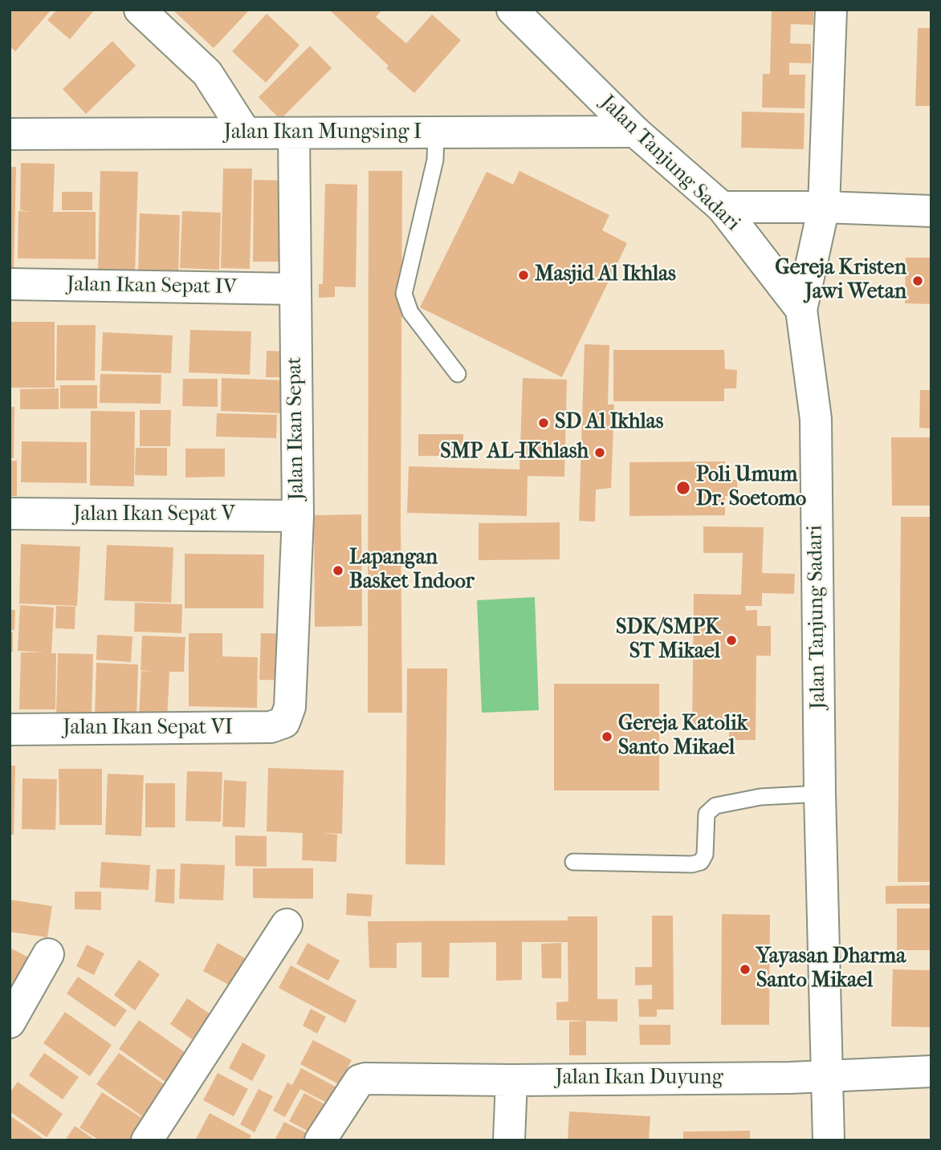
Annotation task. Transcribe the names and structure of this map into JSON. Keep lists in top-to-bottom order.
{
  "streets": {
    "street": [
      "Jalan Ikan Mungsing I",
      "Jalan Tanjung Sadari",
      "Jalan Ikan Sepat IV",
      "Jalan Ikan Sepat",
      "Jalan Ikan Sepat V",
      "Jalan Ikan Sepat VI",
      "Jalan Ikan Duyung"
    ]
  },
  "crossings": [
    ["Jalan Ikan Mungsing I", "Jalan Tanjung Sadari"],
    ["Jalan Ikan Mungsing I", "Jalan Ikan Sepat"],
    ["Jalan Tanjung Sadari", "Jalan Ikan Duyung"],
    ["Jalan Ikan Sepat IV", "Jalan Ikan Sepat"],
    ["Jalan Ikan Sepat", "Jalan Ikan Sepat V"],
    ["Jalan Ikan Sepat", "Jalan Ikan Sepat VI"]
  ],
  "places": [
    "Masjid Al Ikhlas",
    "Gereja Kristen Jawi Wetan",
    "SD Al Ikhlas",
    "SMP AL-IKhlash",
    "Poli Umum Dr. Soetomo",
    "Lapangan Basket Indoor",
    "SDK/SMPK ST Mikael",
    "Gereja Katolik Santo Mikael",
    "Yayasan Dharma Santo Mikael"
  ]
}
